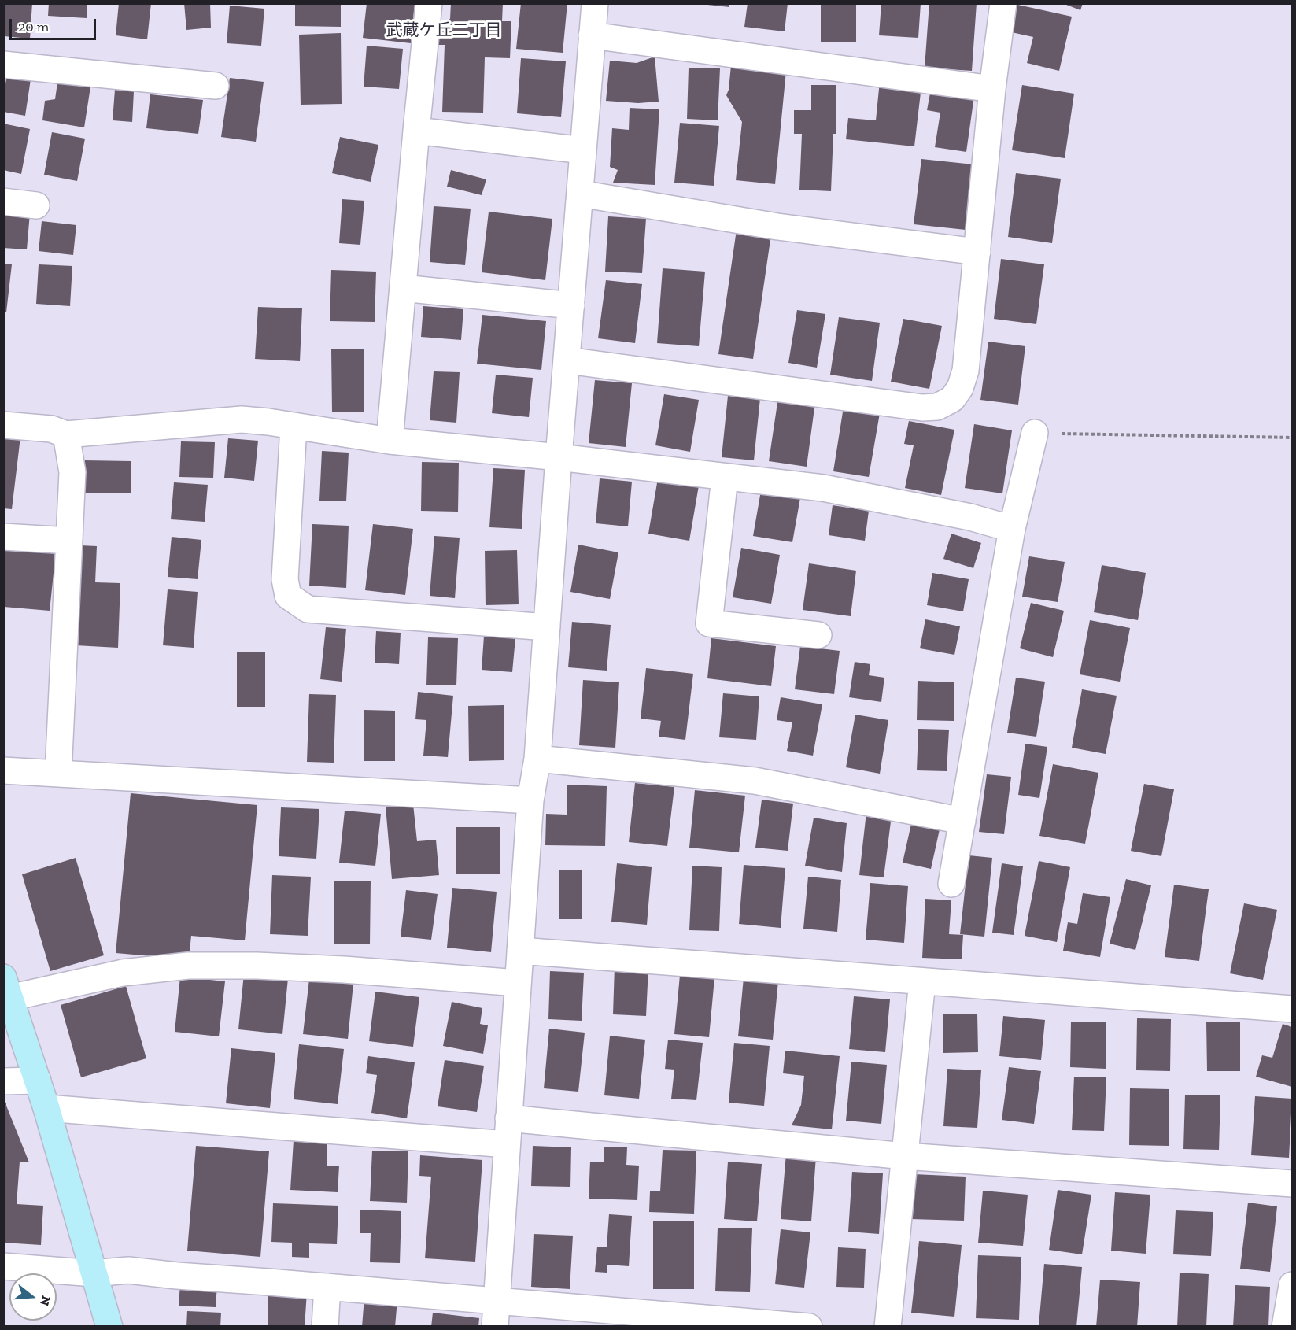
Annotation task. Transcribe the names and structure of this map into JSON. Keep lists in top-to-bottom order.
{
  "districts": ["武蔵ケ丘二丁目"],
  "scale_bar": "20 m",
  "north": "right"
}
